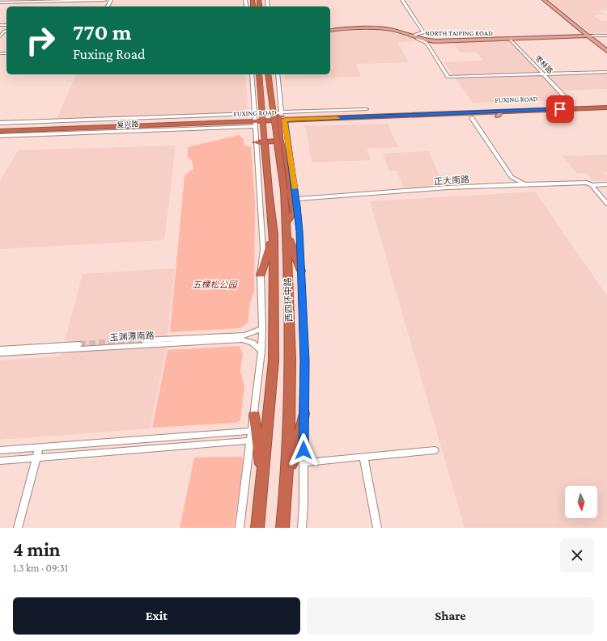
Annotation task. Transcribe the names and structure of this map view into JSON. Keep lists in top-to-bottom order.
{
  "streets": {
    "highway": ["FUXING ROAD", "西四环中路"],
    "main road": ["NORTH TAIPING ROAD"],
    "street": [
      "枣林路",
      "复兴路",
      "正大南路",
      "玉渊潭南路"
    ]
  },
  "crossings": [
    ["NORTH TAIPING ROAD", "枣林路"],
    ["FUXING ROAD", "复兴路"]
  ],
  "parks": ["五棵松公园"],
  "north": "bottom",
  "page": {
    "turn": ["770 m", "Fuxing Road"],
    "heading": ["4 min", "1.3 km · 09:31"],
    "buttons": ["Exit", "Share"]
  }
}
